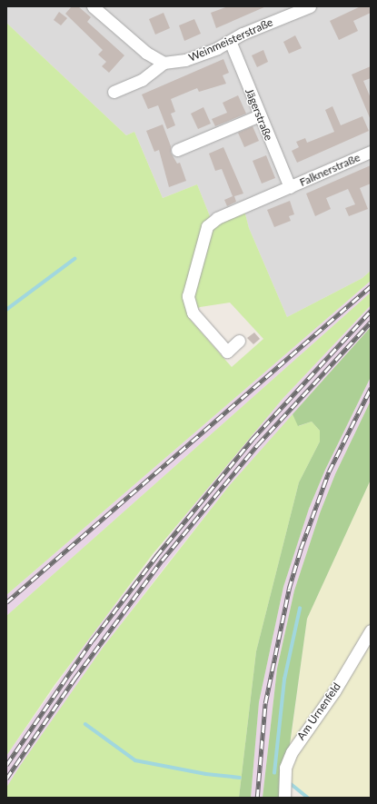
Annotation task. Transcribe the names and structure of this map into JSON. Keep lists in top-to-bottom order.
{
  "streets": {
    "street": [
      "Weinmeisterstraße",
      "Jägerstraße",
      "Falknerstraße",
      "Am Urnenfeld"
    ]
  },
  "crossings": [
    ["Weinmeisterstraße", "Jägerstraße"],
    ["Jägerstraße", "Falknerstraße"]
  ]
}
